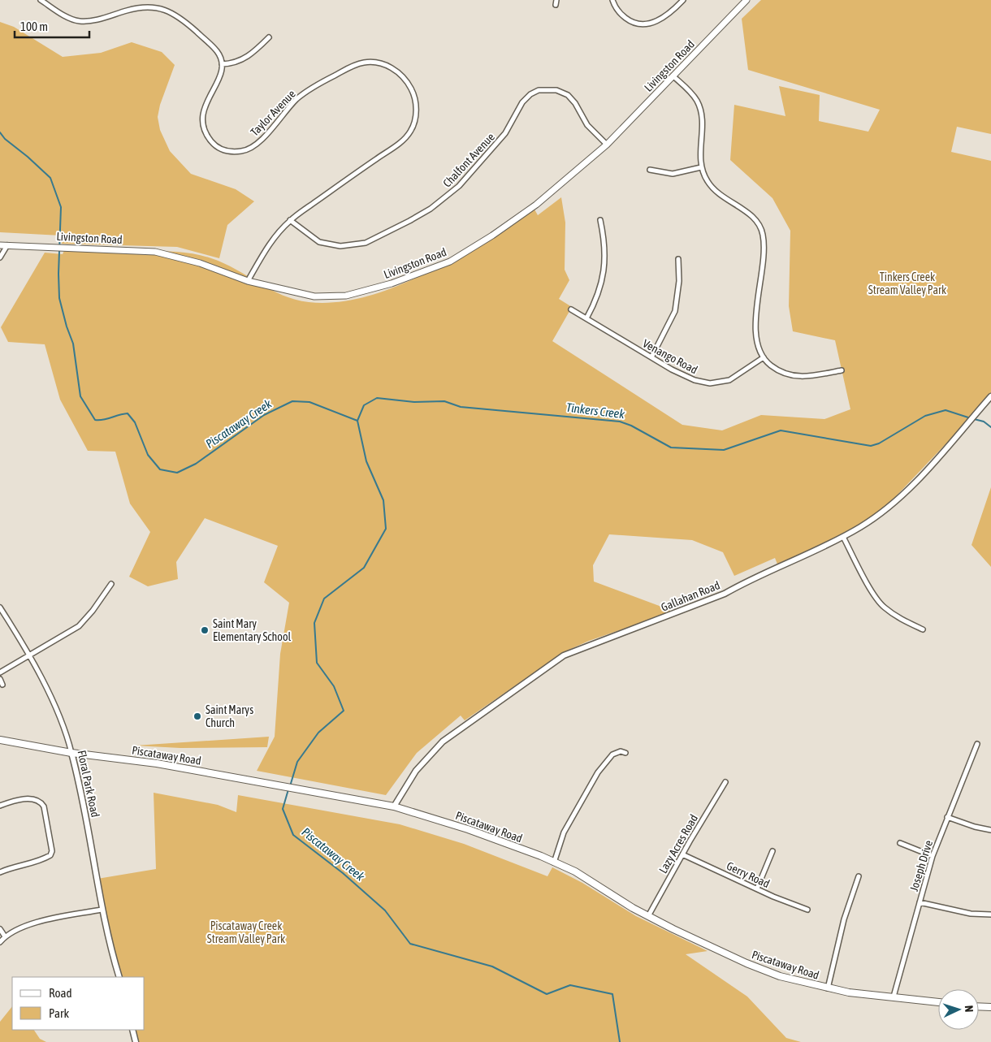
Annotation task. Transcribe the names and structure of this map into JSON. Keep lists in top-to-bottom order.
{
  "streets": {
    "main road": ["Livingston Road", "Piscataway Road"],
    "street": [
      "Taylor Avenue",
      "Chalfont Avenue",
      "Venango Road",
      "Gallahan Road",
      "Floral Park Road",
      "Lazy Acres Road",
      "Joseph Drive",
      "Gerry Road"
    ]
  },
  "crossings": [
    ["Livingston Road", "Taylor Avenue"],
    ["Livingston Road", "Chalfont Avenue"],
    ["Taylor Avenue", "Chalfont Avenue"],
    ["Gallahan Road", "Piscataway Road"],
    ["Piscataway Road", "Floral Park Road"],
    ["Piscataway Road", "Lazy Acres Road"],
    ["Piscataway Road", "Joseph Drive"],
    ["Lazy Acres Road", "Gerry Road"]
  ],
  "water": ["Tinkers Creek", "Piscataway Creek"],
  "parks": ["Tinkers Creek Stream Valley Park", "Piscataway Creek Stream Valley Park"],
  "places": ["Saint Mary Elementary School", "Saint Marys Church"],
  "legend": ["Road", "Park"],
  "scale_bar": "100 m",
  "north": "right"
}
